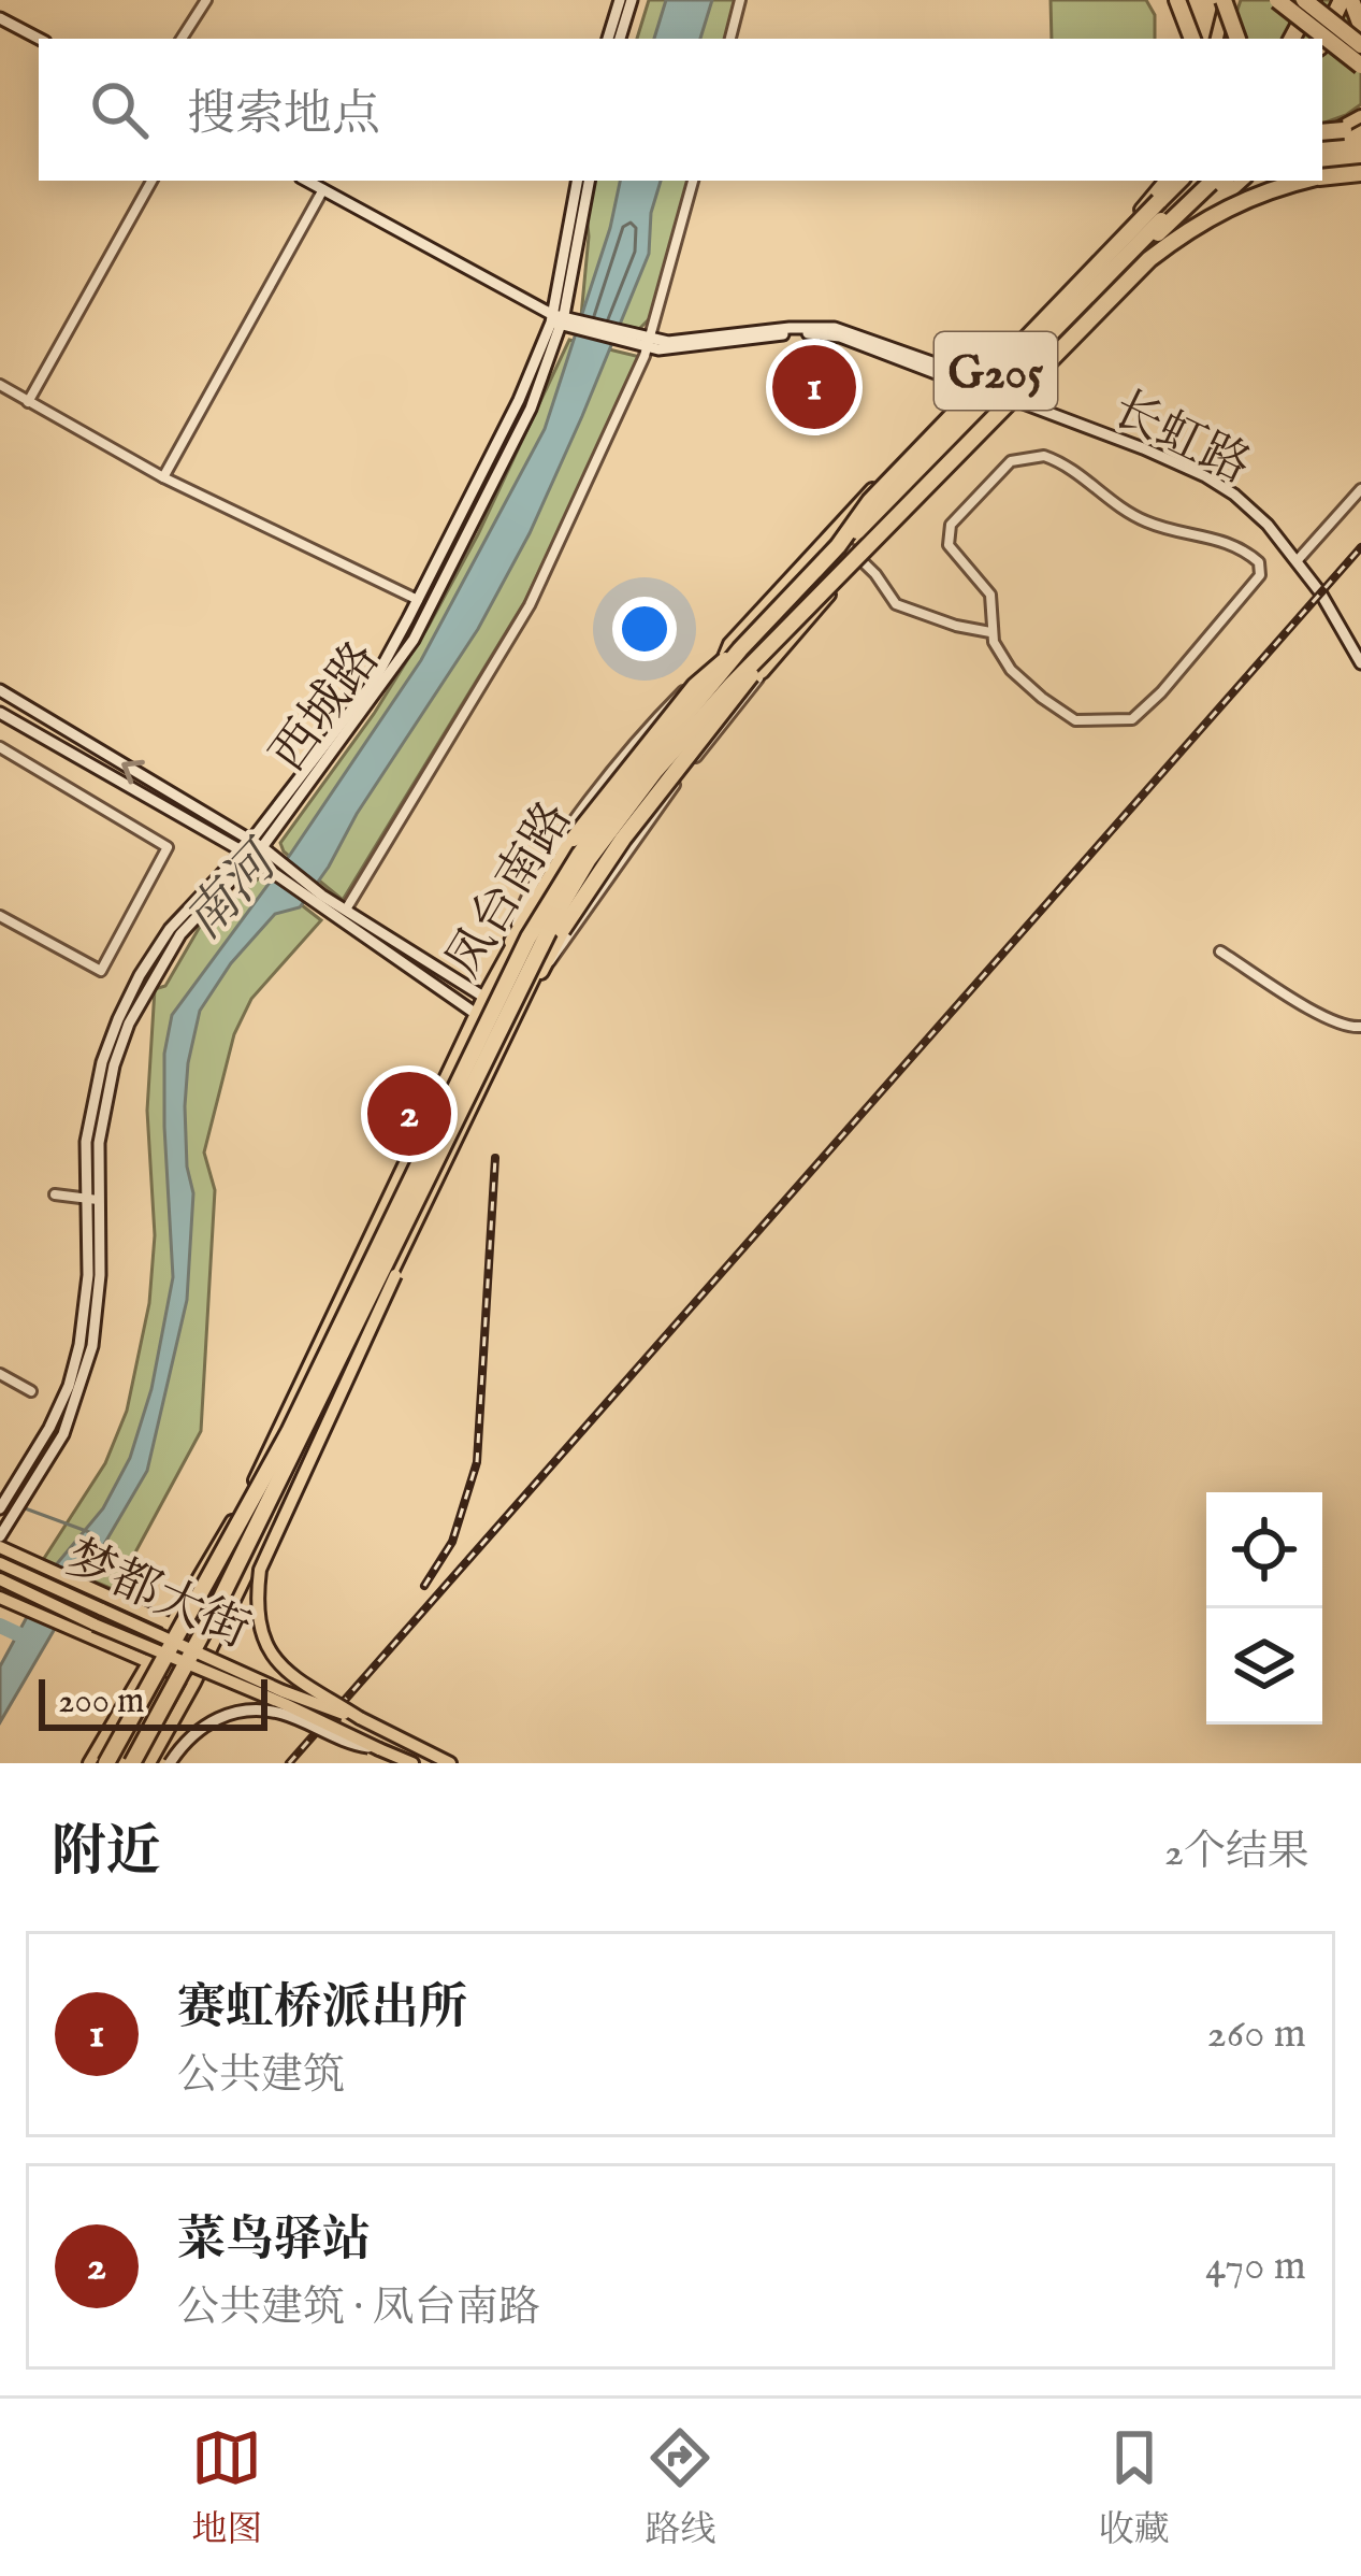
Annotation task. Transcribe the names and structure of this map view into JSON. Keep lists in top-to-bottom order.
{
  "streets": {
    "highway": ["G205", "凤台南路"],
    "main road": ["长虹路", "西城路", "梦都大街"]
  },
  "crossings": [
    ["G205", "凤台南路"],
    ["长虹路", "西城路"],
    ["长虹路", "凤台南路"],
    ["凤台南路", "梦都大街"]
  ],
  "water": ["南河"],
  "scale_bar": "200 m",
  "page": {
    "search": "搜索地点",
    "pins": ["1", "2"],
    "scale": "200 m",
    "heading": ["附近", "2个结果"],
    "list": [
      {
        "mark": "1",
        "name": "赛虹桥派出所",
        "note": "公共建筑",
        "value": "260 m"
      },
      {
        "mark": "2",
        "name": "菜鸟驿站",
        "note": "公共建筑 · 凤台南路",
        "value": "470 m"
      }
    ],
    "nav": ["地图", "路线", "收藏"]
  }
}
